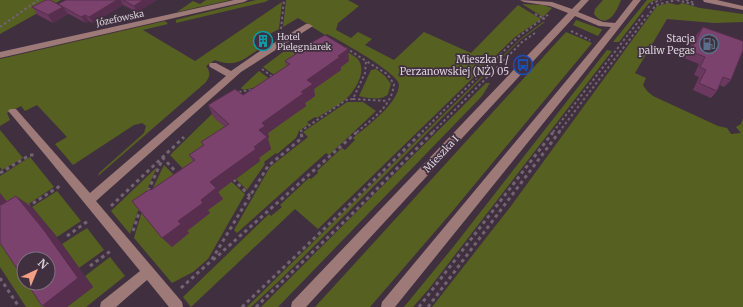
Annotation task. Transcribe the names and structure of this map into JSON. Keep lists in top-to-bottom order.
{
  "streets": {
    "street": ["Józefowska", "Mieszka I"]
  },
  "places": {
    "building": ["Hotel Pielęgniarek"],
    "fuel station": ["Stacja paliw Pegas"],
    "bus stop": ["Mieszka I / Perzanowskiej (NŻ) 05"]
  },
  "north": "top right"
}
